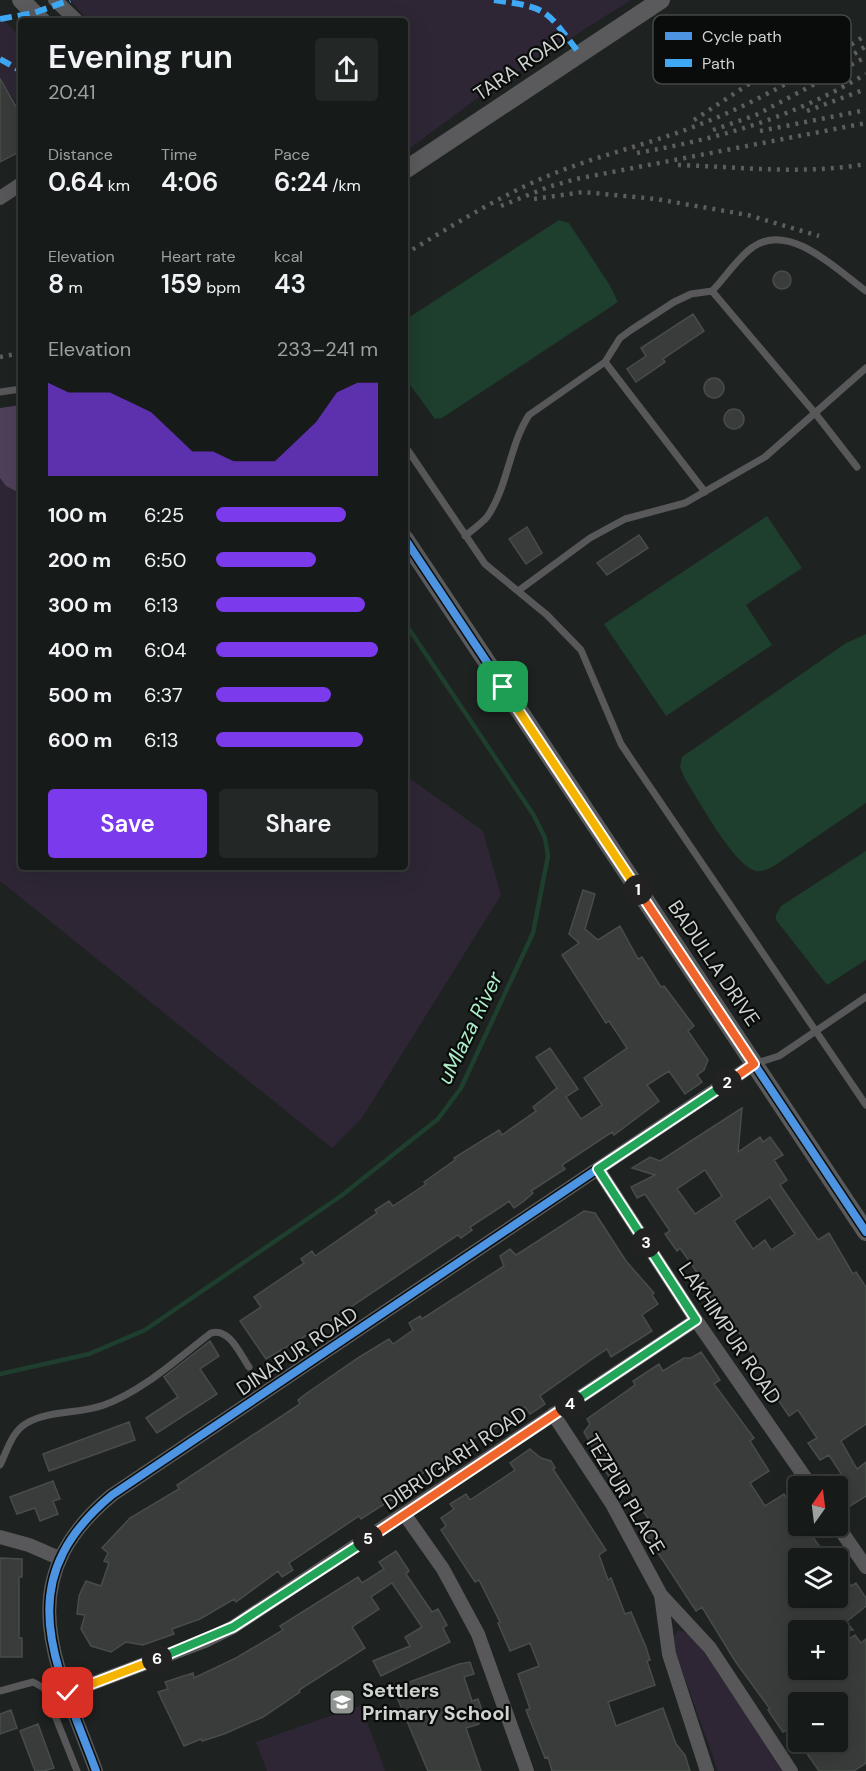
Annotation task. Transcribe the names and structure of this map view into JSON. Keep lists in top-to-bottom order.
{
  "streets": {
    "street": [
      "TARA ROAD",
      "BADULLA DRIVE",
      "LAKHIMPUR ROAD",
      "DINAPUR ROAD",
      "DIBRUGARH ROAD",
      "TEZPUR PLACE"
    ]
  },
  "crossings": [
    ["BADULLA DRIVE", "DINAPUR ROAD"],
    ["LAKHIMPUR ROAD", "DINAPUR ROAD"],
    ["LAKHIMPUR ROAD", "DIBRUGARH ROAD"],
    ["DINAPUR ROAD", "DIBRUGARH ROAD"],
    ["DIBRUGARH ROAD", "TEZPUR PLACE"]
  ],
  "water": ["uMlaza River"],
  "places": {
    "school or university": ["Settlers Primary School"]
  },
  "legend": ["Cycle path", "Path"],
  "north": "top",
  "page": {
    "heading": ["Evening run", "20:41"],
    "stats": [
      ["Distance", "0.64 km"],
      ["Time", "4:06"],
      ["Pace", "6:24 /km"],
      ["Elevation", "8 m"],
      ["Heart rate", "159 bpm"],
      ["kcal", "43"]
    ],
    "chart": ["Elevation", "233–241 m"],
    "list": [
      {
        "name": "100 m",
        "note": "6:25"
      },
      {
        "name": "200 m",
        "note": "6:50"
      },
      {
        "name": "300 m",
        "note": "6:13"
      },
      {
        "name": "400 m",
        "note": "6:04"
      },
      {
        "name": "500 m",
        "note": "6:37"
      },
      {
        "name": "600 m",
        "note": "6:13"
      }
    ],
    "buttons": ["Save", "Share"],
    "pins": [
      "1",
      "2",
      "3",
      "4",
      "5",
      "6"
    ],
    "map_buttons": ["+", "−"]
  }
}
